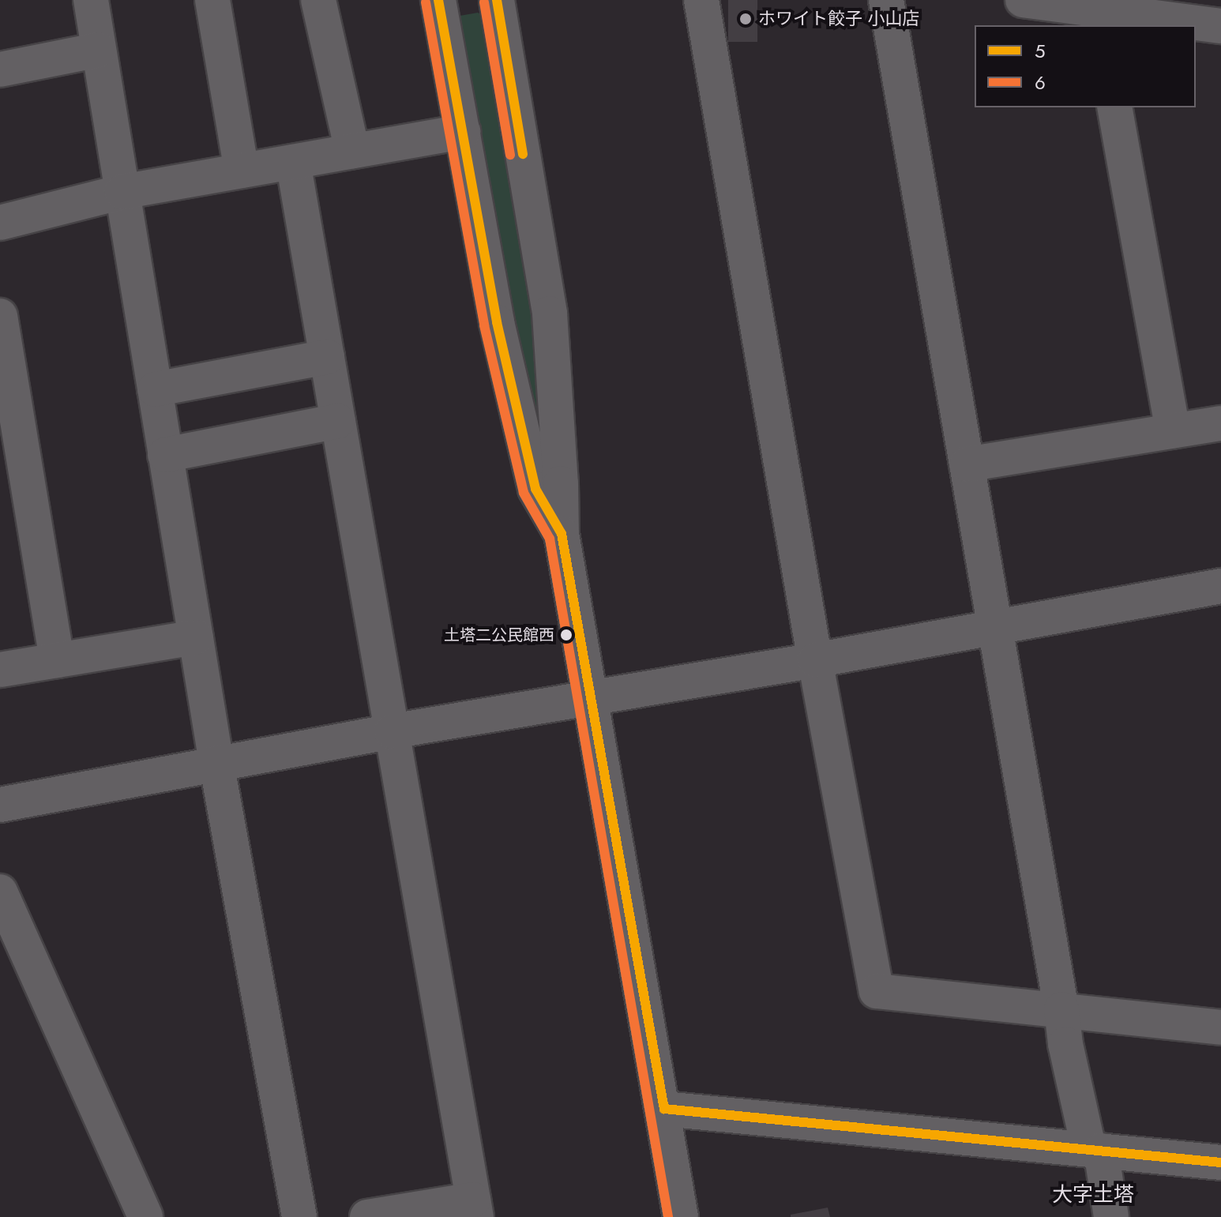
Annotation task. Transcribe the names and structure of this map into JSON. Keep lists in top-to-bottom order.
{
  "districts": ["大字土塔"],
  "places": ["ホワイト餃子 小山店", "土塔二公民館西"],
  "lines": ["transit line 5", "transit line 6"],
  "legend": ["5", "6"]
}
